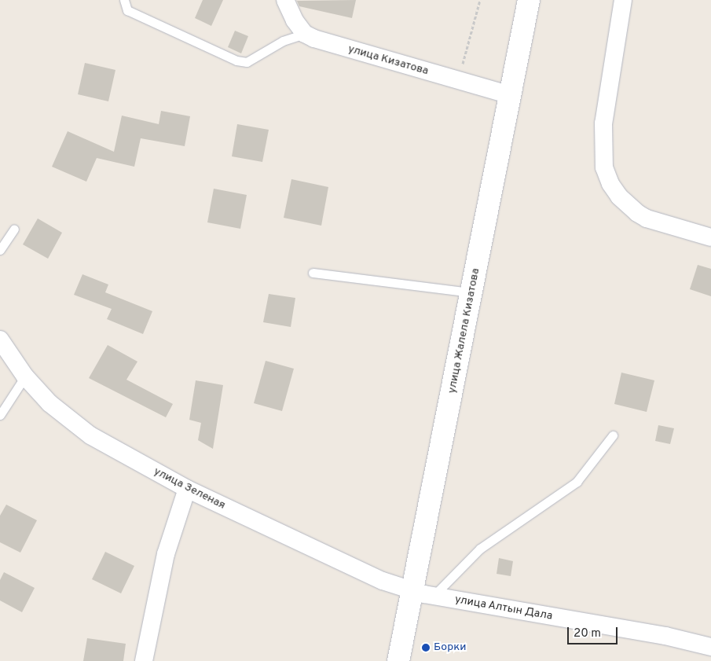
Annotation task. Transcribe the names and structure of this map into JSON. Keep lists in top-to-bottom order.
{
  "streets": {
    "main road": ["улица Жалела Кизатова"],
    "street": ["улица Кизатова", "улица Зеленая", "улица Алтын Дала"]
  },
  "crossings": [
    ["улица Кизатова", "улица Жалела Кизатова"],
    ["улица Жалела Кизатова", "улица Зеленая"],
    ["улица Жалела Кизатова", "улица Алтын Дала"],
    ["улица Зеленая", "улица Алтын Дала"]
  ],
  "places": ["Борки"],
  "scale_bar": "20 m"
}
